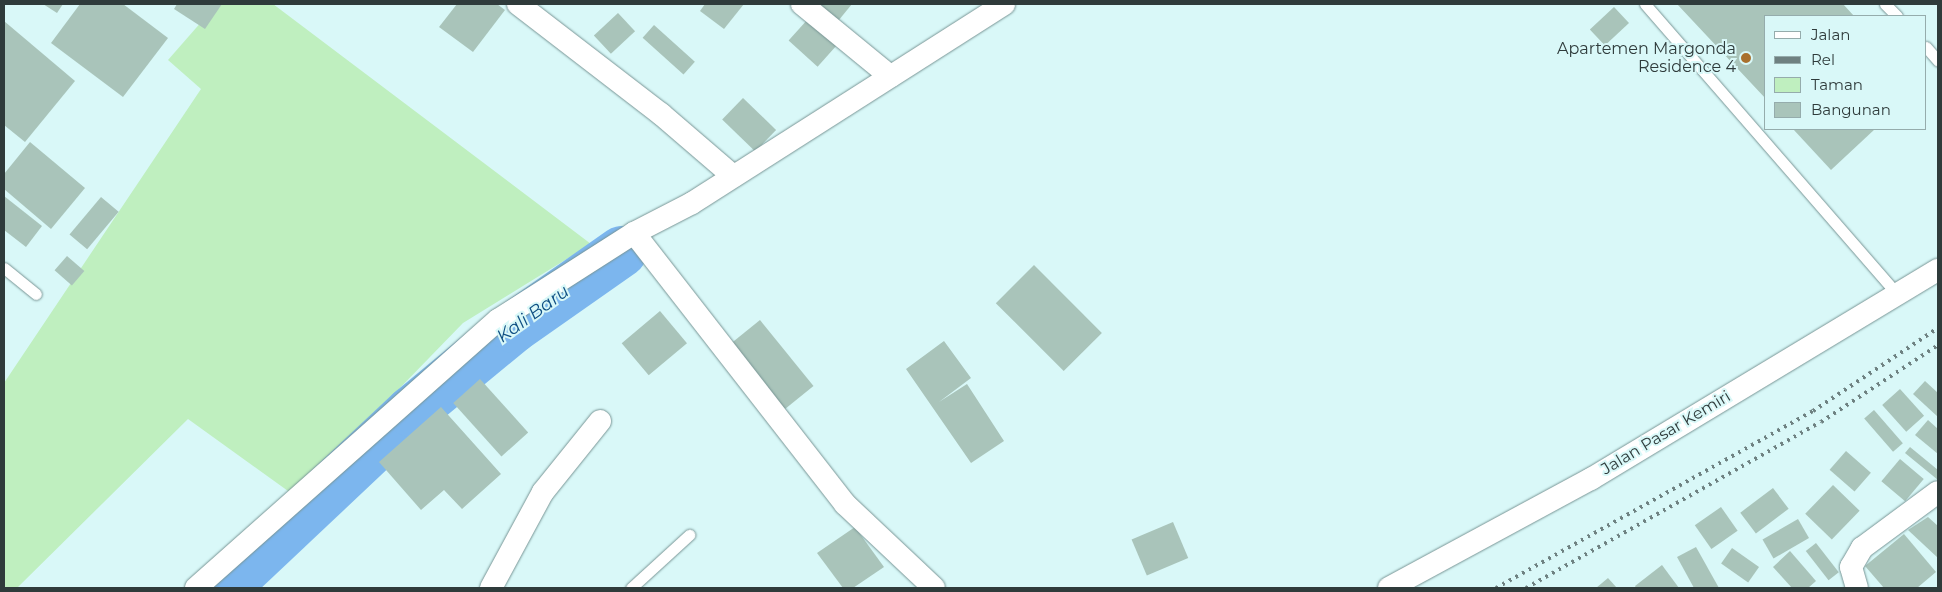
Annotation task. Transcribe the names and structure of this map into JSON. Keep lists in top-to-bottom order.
{
  "streets": {
    "street": ["Jalan Pasar Kemiri"]
  },
  "water": ["Kali Baru"],
  "places": ["Apartemen Margonda Residence 4"],
  "legend": [
    "Jalan",
    "Rel",
    "Taman",
    "Bangunan"
  ]
}
